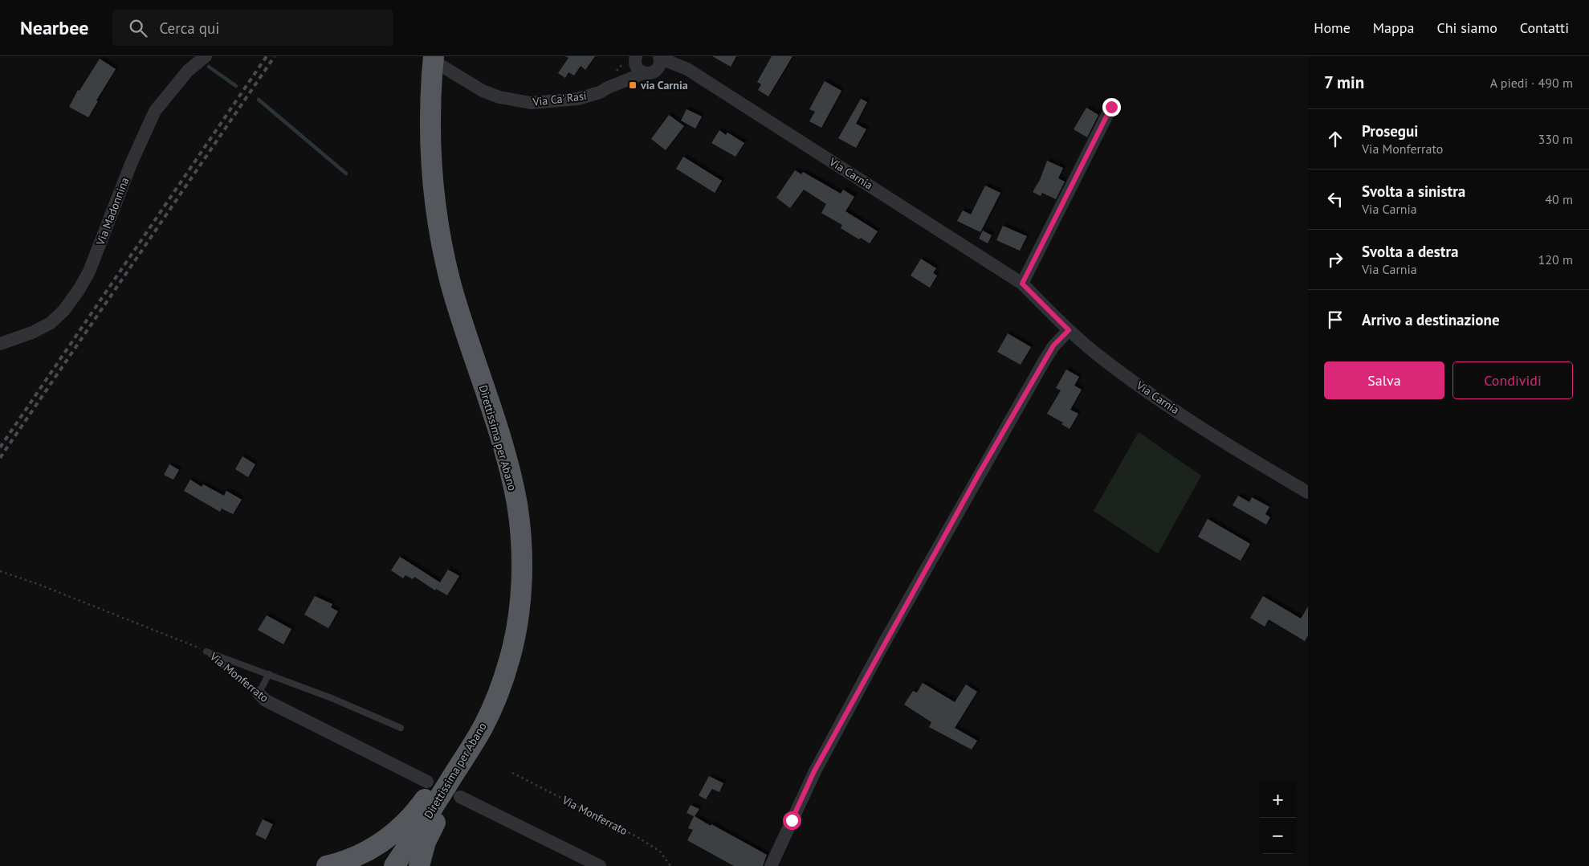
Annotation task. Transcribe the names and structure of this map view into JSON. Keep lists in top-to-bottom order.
{
  "streets": {
    "highway": ["Direttissima per Abano"],
    "street": [
      "Via Ca' Rasi",
      "Via Carnia",
      "Via Madonnina",
      "Via Monferrato"
    ]
  },
  "crossings": [
    ["Via Ca' Rasi", "Via Carnia"],
    ["Via Ca' Rasi", "Direttissima per Abano"]
  ],
  "places": {
    "transit": ["via Carnia"]
  },
  "page": {
    "header": "Nearbee",
    "search": "Cerca qui",
    "nav": [
      "Home",
      "Mappa",
      "Chi siamo",
      "Contatti"
    ],
    "heading": ["7 min", "A piedi · 490 m"],
    "list": [
      ["Prosegui", "Via Monferrato", "330 m"],
      ["Svolta a sinistra", "Via Carnia", "40 m"],
      ["Svolta a destra", "Via Carnia", "120 m"],
      "Arrivo a destinazione"
    ],
    "buttons": ["Salva", "Condividi"],
    "map_buttons": ["+", "−"]
  }
}
